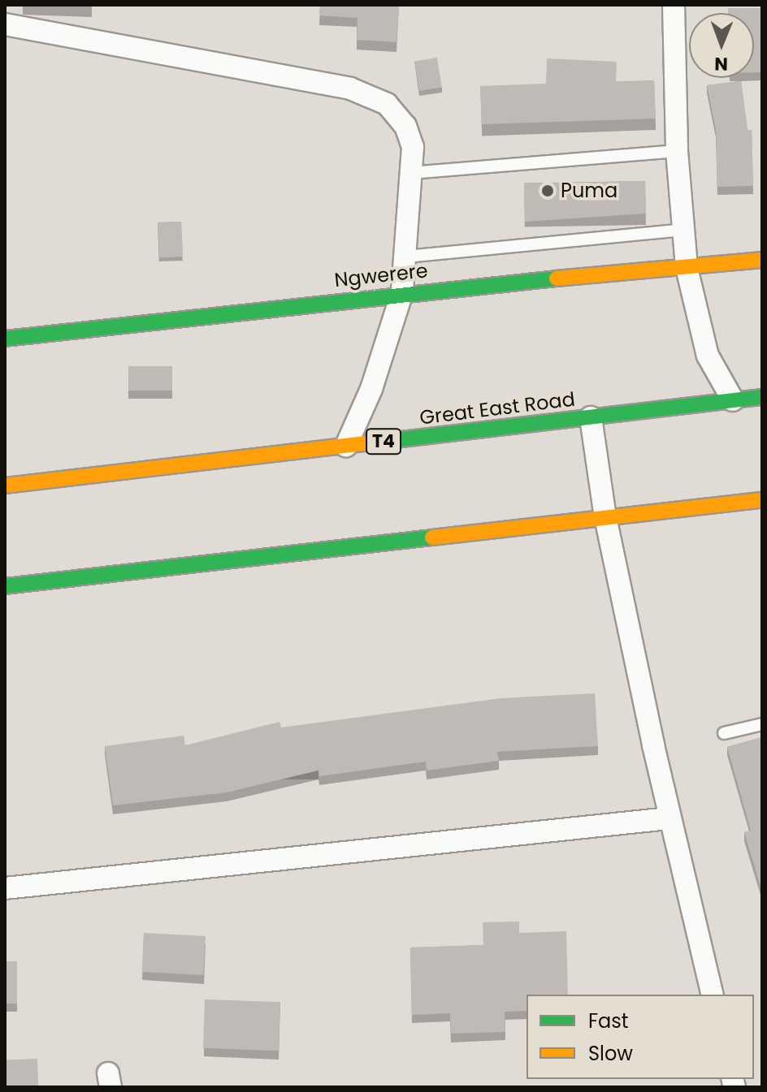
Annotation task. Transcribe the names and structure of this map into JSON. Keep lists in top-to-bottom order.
{
  "streets": {
    "main road": ["Ngwerere", "Great East Road", "T4"]
  },
  "places": ["Puma"],
  "legend": ["Fast", "Slow"],
  "north": "bottom"
}
